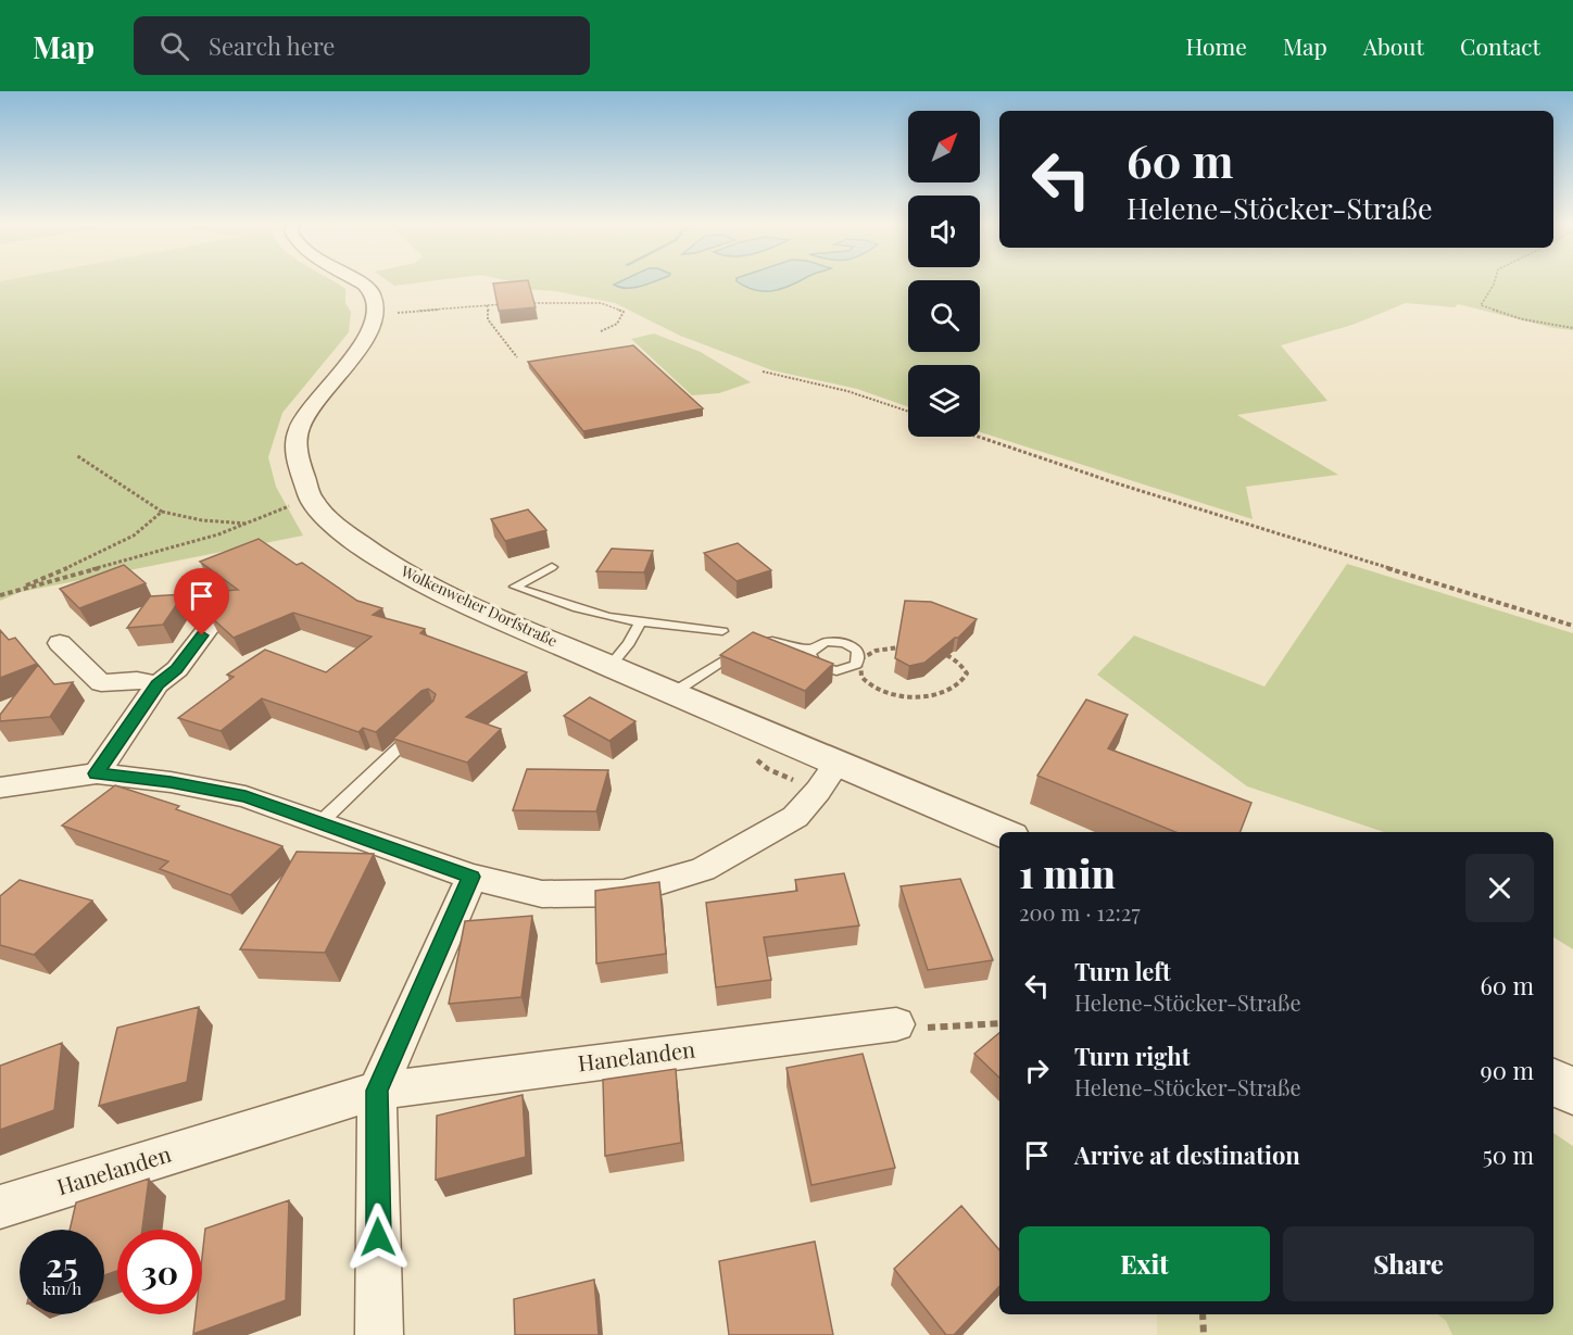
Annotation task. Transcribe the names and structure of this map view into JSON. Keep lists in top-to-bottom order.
{
  "streets": {
    "street": ["Wolkenweher Dorfstraße", "Hanelanden"]
  },
  "north": "top right",
  "page": {
    "header": "Map",
    "search": "Search here",
    "nav": [
      "Home",
      "Map",
      "About",
      "Contact"
    ],
    "turn": ["60 m", "Helene-Stöcker-Straße"],
    "heading": ["1 min", "200 m · 12:27"],
    "list": [
      {
        "name": "Turn left",
        "note": "Helene-Stöcker-Straße",
        "value": "60 m"
      },
      {
        "name": "Turn right",
        "note": "Helene-Stöcker-Straße",
        "value": "90 m"
      },
      {
        "name": "Arrive at destination",
        "value": "50 m"
      }
    ],
    "buttons": ["Exit", "Share"],
    "speed": "25 km/h",
    "limit": "30"
  }
}
